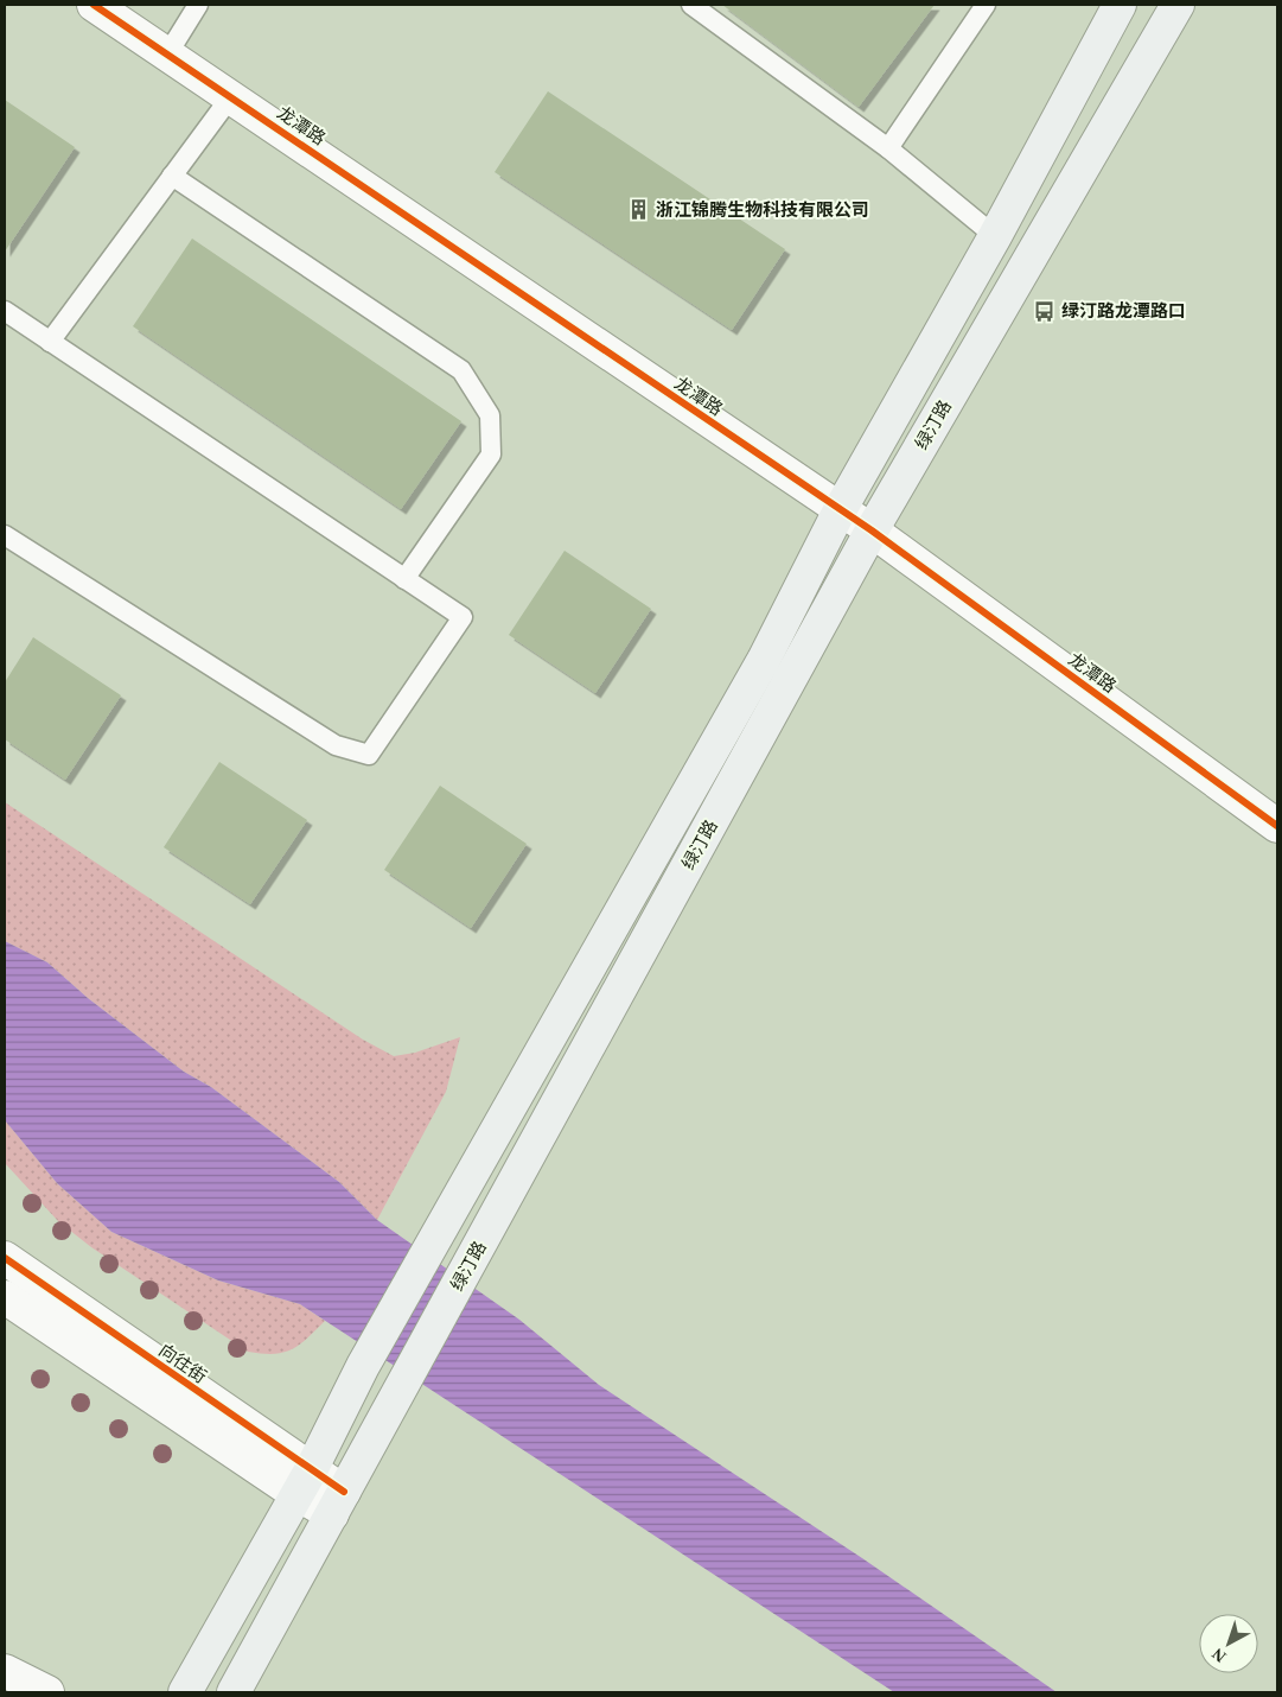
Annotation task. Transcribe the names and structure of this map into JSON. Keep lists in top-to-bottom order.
{
  "streets": {
    "main road": ["绿汀路"],
    "street": ["龙潭路", "向往街"]
  },
  "crossings": [
    ["龙潭路", "绿汀路"],
    ["绿汀路", "向往街"]
  ],
  "places": {
    "building": ["浙江锦腾生物科技有限公司"],
    "bus stop": ["绿汀路龙潭路口"]
  },
  "north": "bottom left"
}
